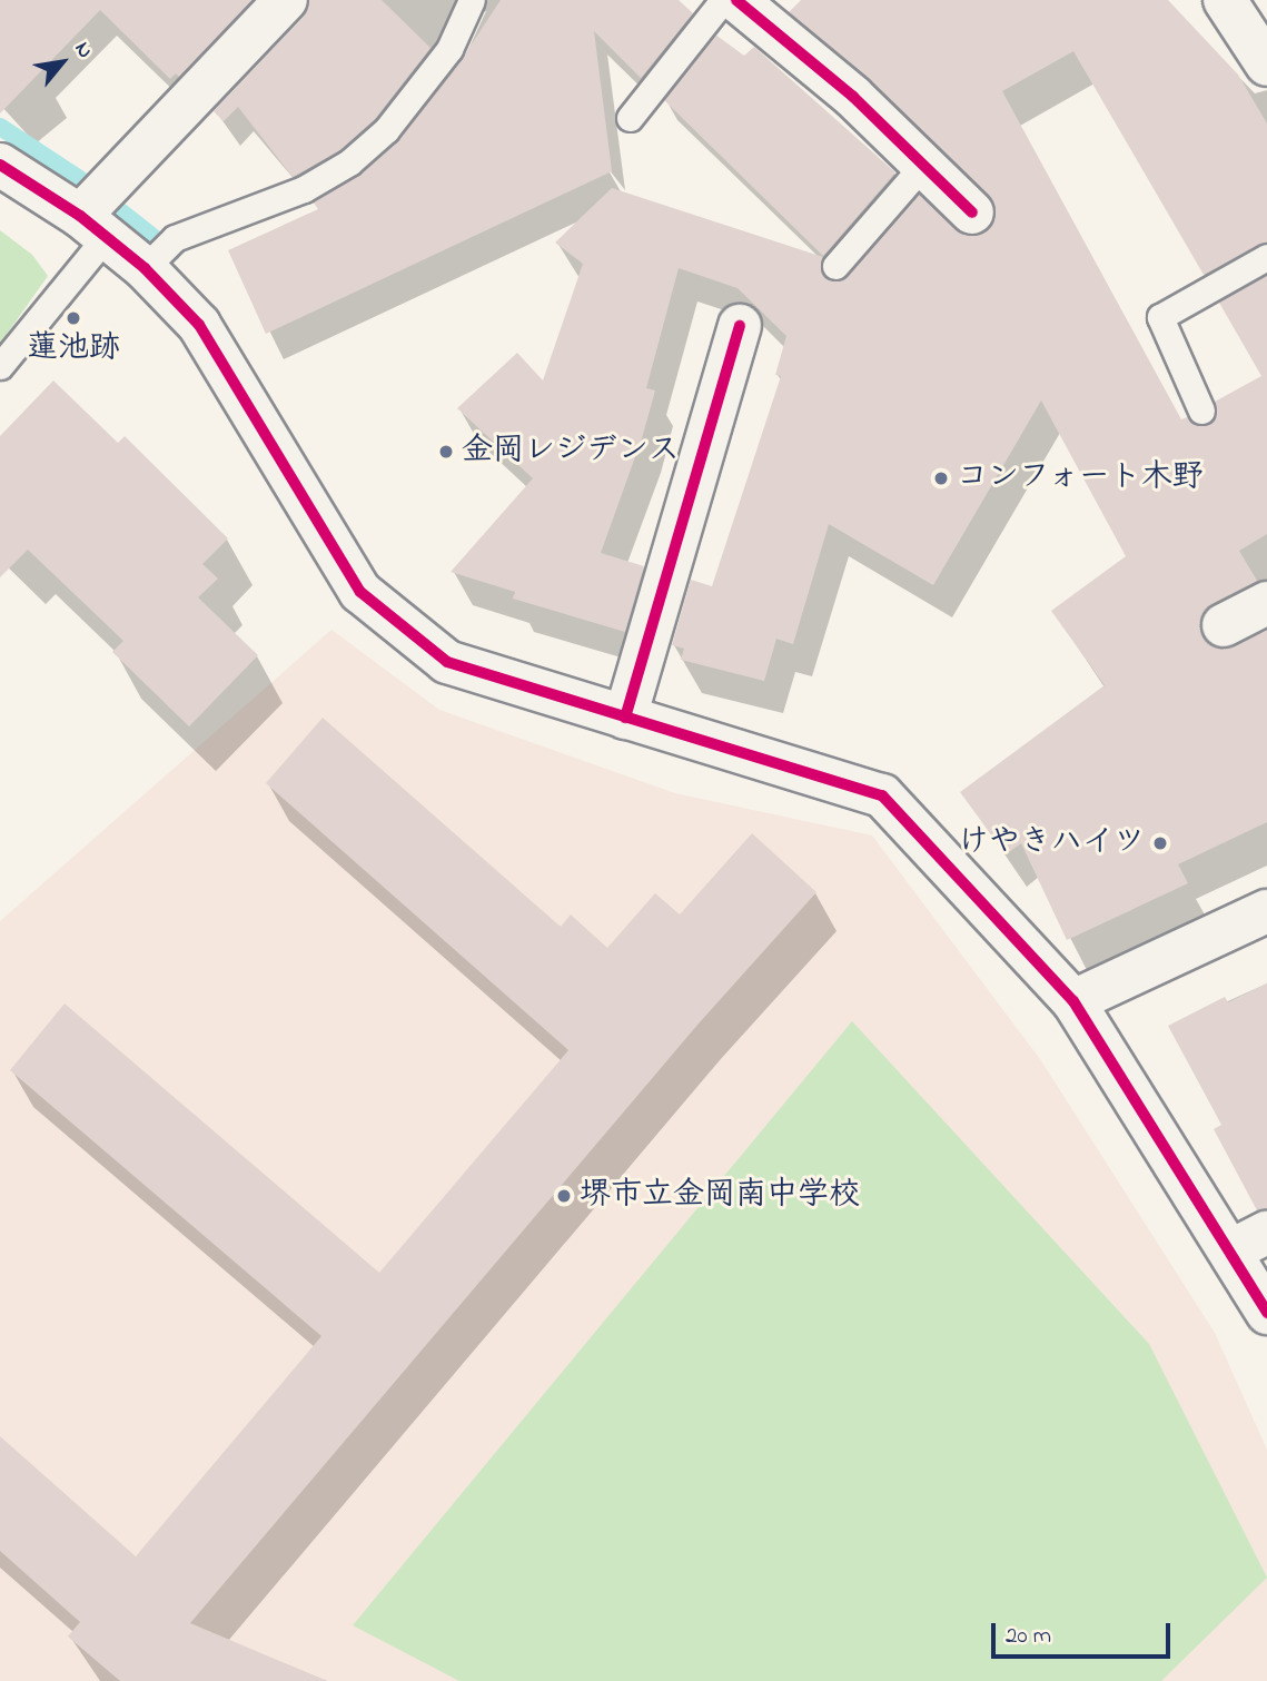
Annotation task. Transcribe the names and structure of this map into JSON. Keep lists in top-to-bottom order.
{
  "places": [
    "蓮池跡",
    "金岡レジデンス",
    "コンフォート木野",
    "けやきハイツ",
    "堺市立金岡南中学校"
  ],
  "scale_bar": "20 m",
  "north": "top right"
}
